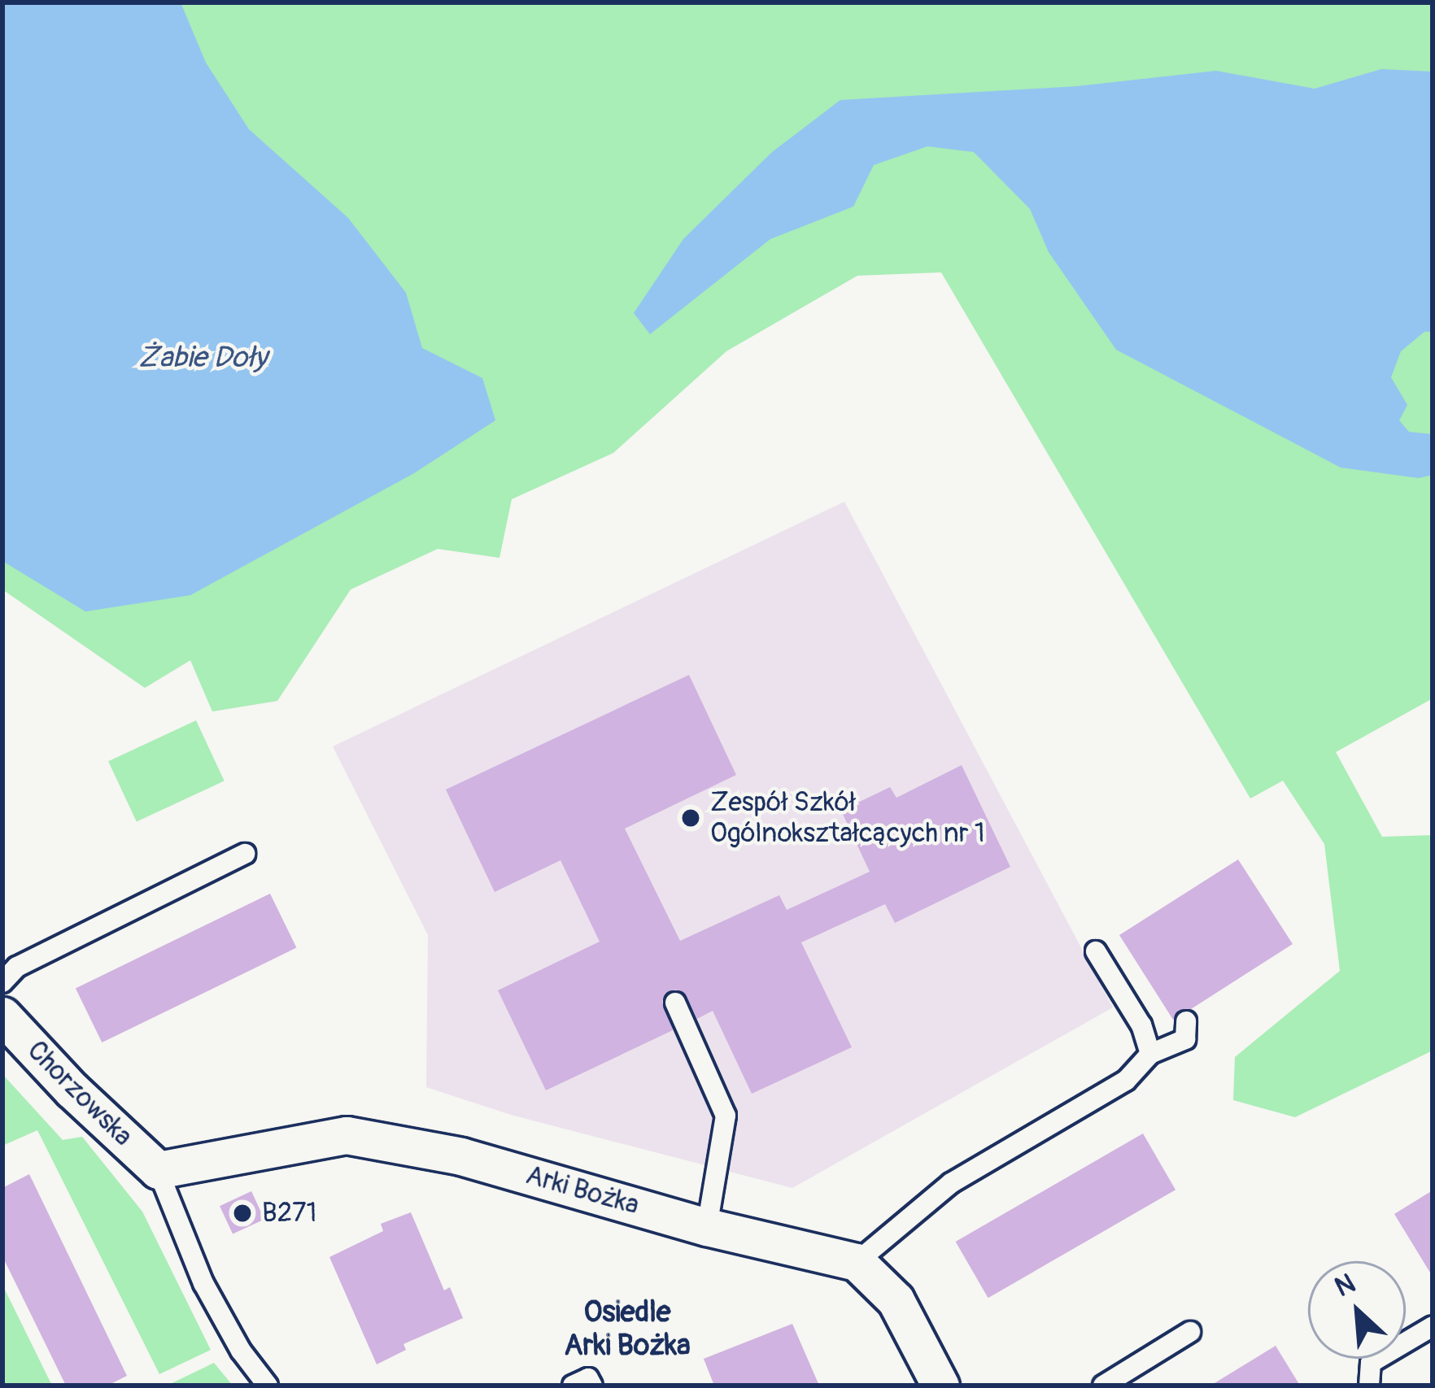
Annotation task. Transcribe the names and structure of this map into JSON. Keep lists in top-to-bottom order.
{
  "streets": {
    "street": ["Chorzowska", "Arki Bożka"]
  },
  "crossings": [
    ["Chorzowska", "Arki Bożka"]
  ],
  "districts": ["Osiedle Arki Bożka"],
  "water": ["Żabie Doły"],
  "places": ["Zespół Szkół Ogólnokształcących nr 1", "B271"],
  "north": "top left"
}
